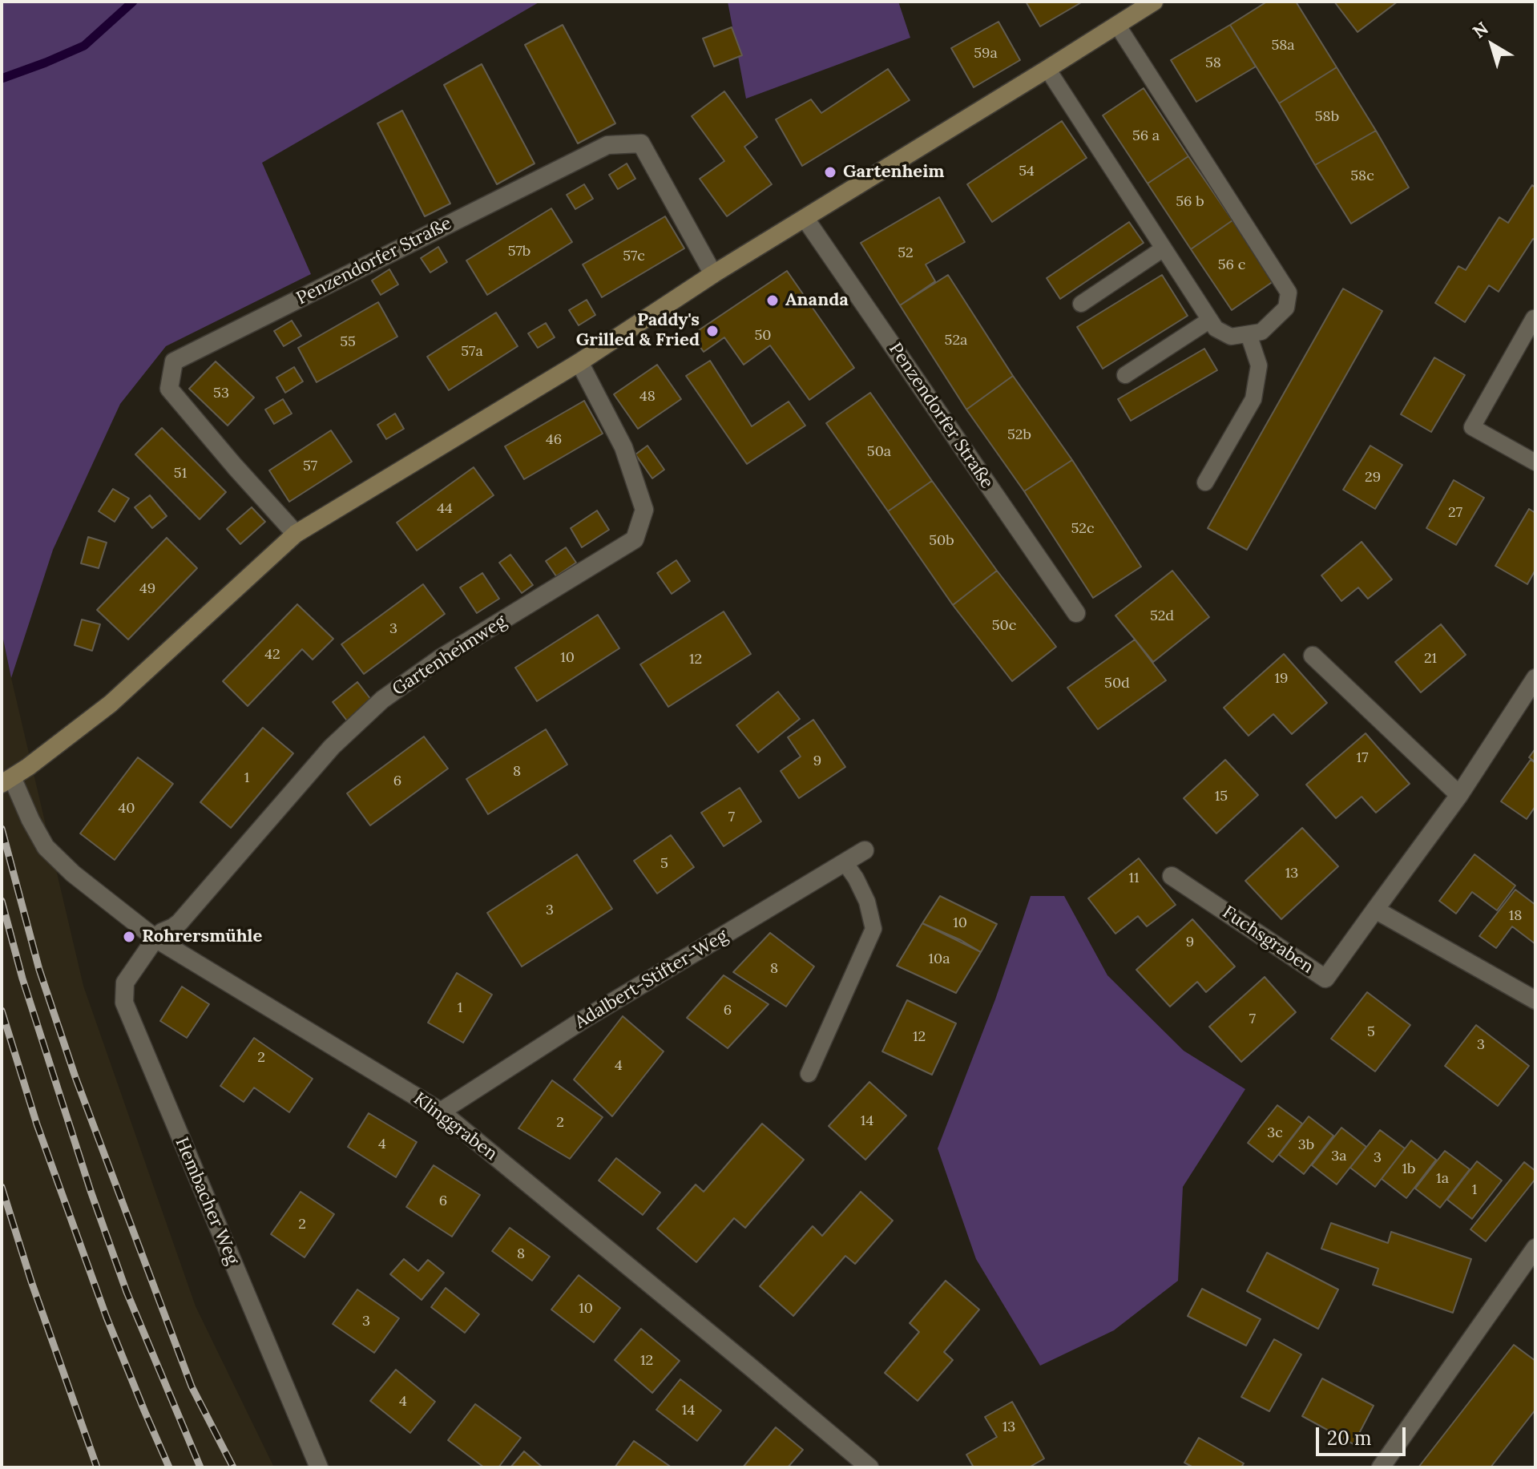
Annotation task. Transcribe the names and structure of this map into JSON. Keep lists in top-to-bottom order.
{
  "streets": {
    "street": [
      "Penzendorfer Straße",
      "Gartenheimweg",
      "Fuchsgraben",
      "Adalbert-Stifter-Weg",
      "Klinggraben",
      "Hembacher Weg"
    ]
  },
  "crossings": [
    ["Gartenheimweg", "Klinggraben"],
    ["Gartenheimweg", "Hembacher Weg"],
    ["Adalbert-Stifter-Weg", "Klinggraben"],
    ["Klinggraben", "Hembacher Weg"]
  ],
  "places": [
    "Gartenheim",
    "Ananda",
    "Paddy's Grilled & Fried",
    "Rohrersmühle"
  ],
  "house_numbers": [
    "58a",
    "59a",
    "58",
    "58b",
    "56 a",
    "54",
    "58c",
    "56 b",
    "57b",
    "52",
    "57c",
    "56 c",
    "50",
    "52a",
    "55",
    "57a",
    "53",
    "48",
    "52b",
    "46",
    "50a",
    "57",
    "51",
    "29",
    "44",
    "27",
    "52c",
    "50b",
    "49",
    "52d",
    "50c",
    "3",
    "42",
    "10",
    "21",
    "12",
    "19",
    "50d",
    "17",
    "9",
    "8",
    "1",
    "6",
    "15",
    "40",
    "7",
    "5",
    "13",
    "11",
    "3",
    "18",
    "10",
    "9",
    "10a",
    "8",
    "1",
    "6",
    "7",
    "5",
    "12",
    "3",
    "2",
    "4",
    "14",
    "2",
    "3c",
    "4",
    "3b",
    "3a",
    "3",
    "1b",
    "1a",
    "1",
    "6",
    "2",
    "8",
    "10",
    "3",
    "12",
    "4",
    "14",
    "13"
  ],
  "scale_bar": "20 m",
  "north": "top left"
}
